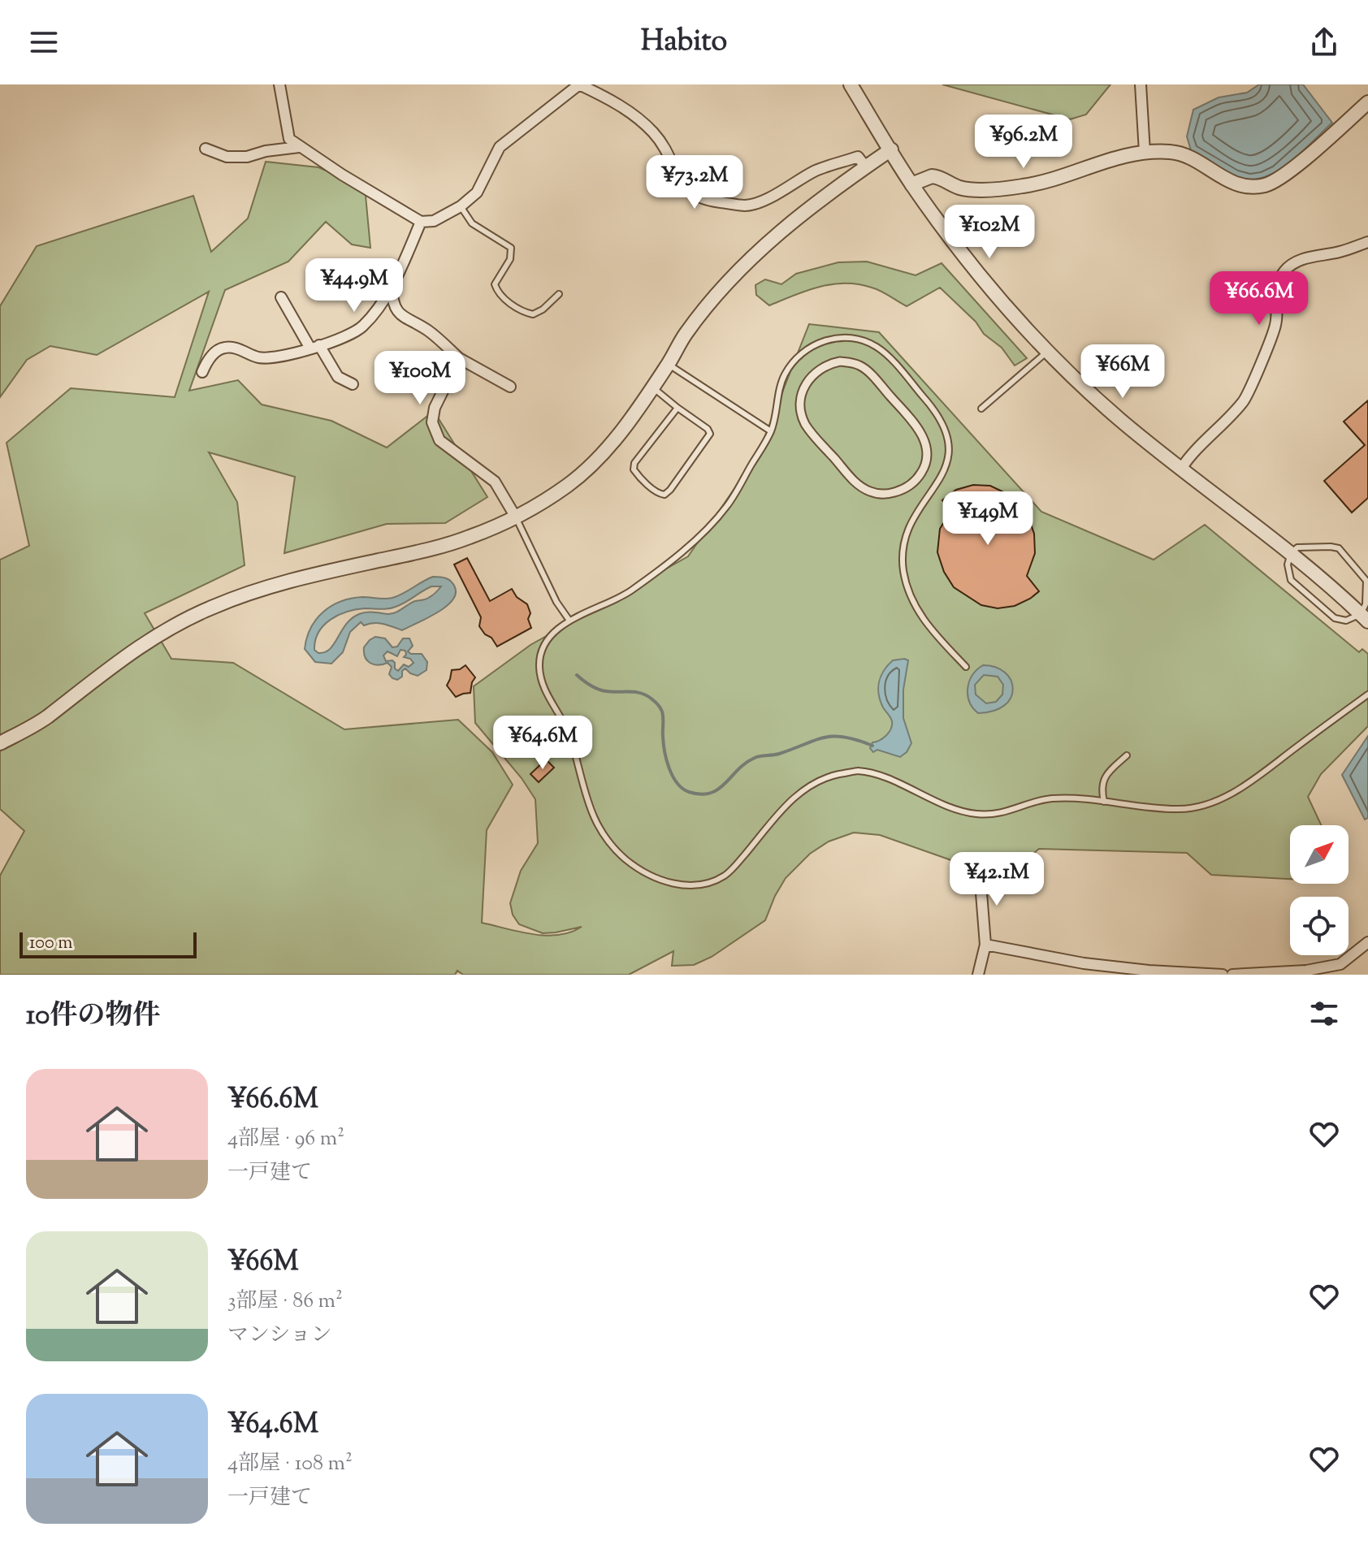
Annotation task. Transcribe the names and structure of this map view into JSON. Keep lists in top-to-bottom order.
{
  "scale_bar": "100 m",
  "north": "top right",
  "page": {
    "header": "Habito",
    "price": [
      "¥96.2M",
      "¥73.2M",
      "¥102M",
      "¥44.9M",
      "¥66.6M",
      "¥66M",
      "¥100M",
      "¥149M",
      "¥64.6M",
      "¥42.1M"
    ],
    "scale": "100 m",
    "heading": "10件の物件",
    "list": [
      {
        "name": "¥66.6M",
        "note": "4部屋 · 96 m² · 一戸建て"
      },
      {
        "name": "¥66M",
        "note": "3部屋 · 86 m² · マンション"
      },
      {
        "name": "¥64.6M",
        "note": "4部屋 · 108 m² · 一戸建て"
      }
    ]
  }
}
